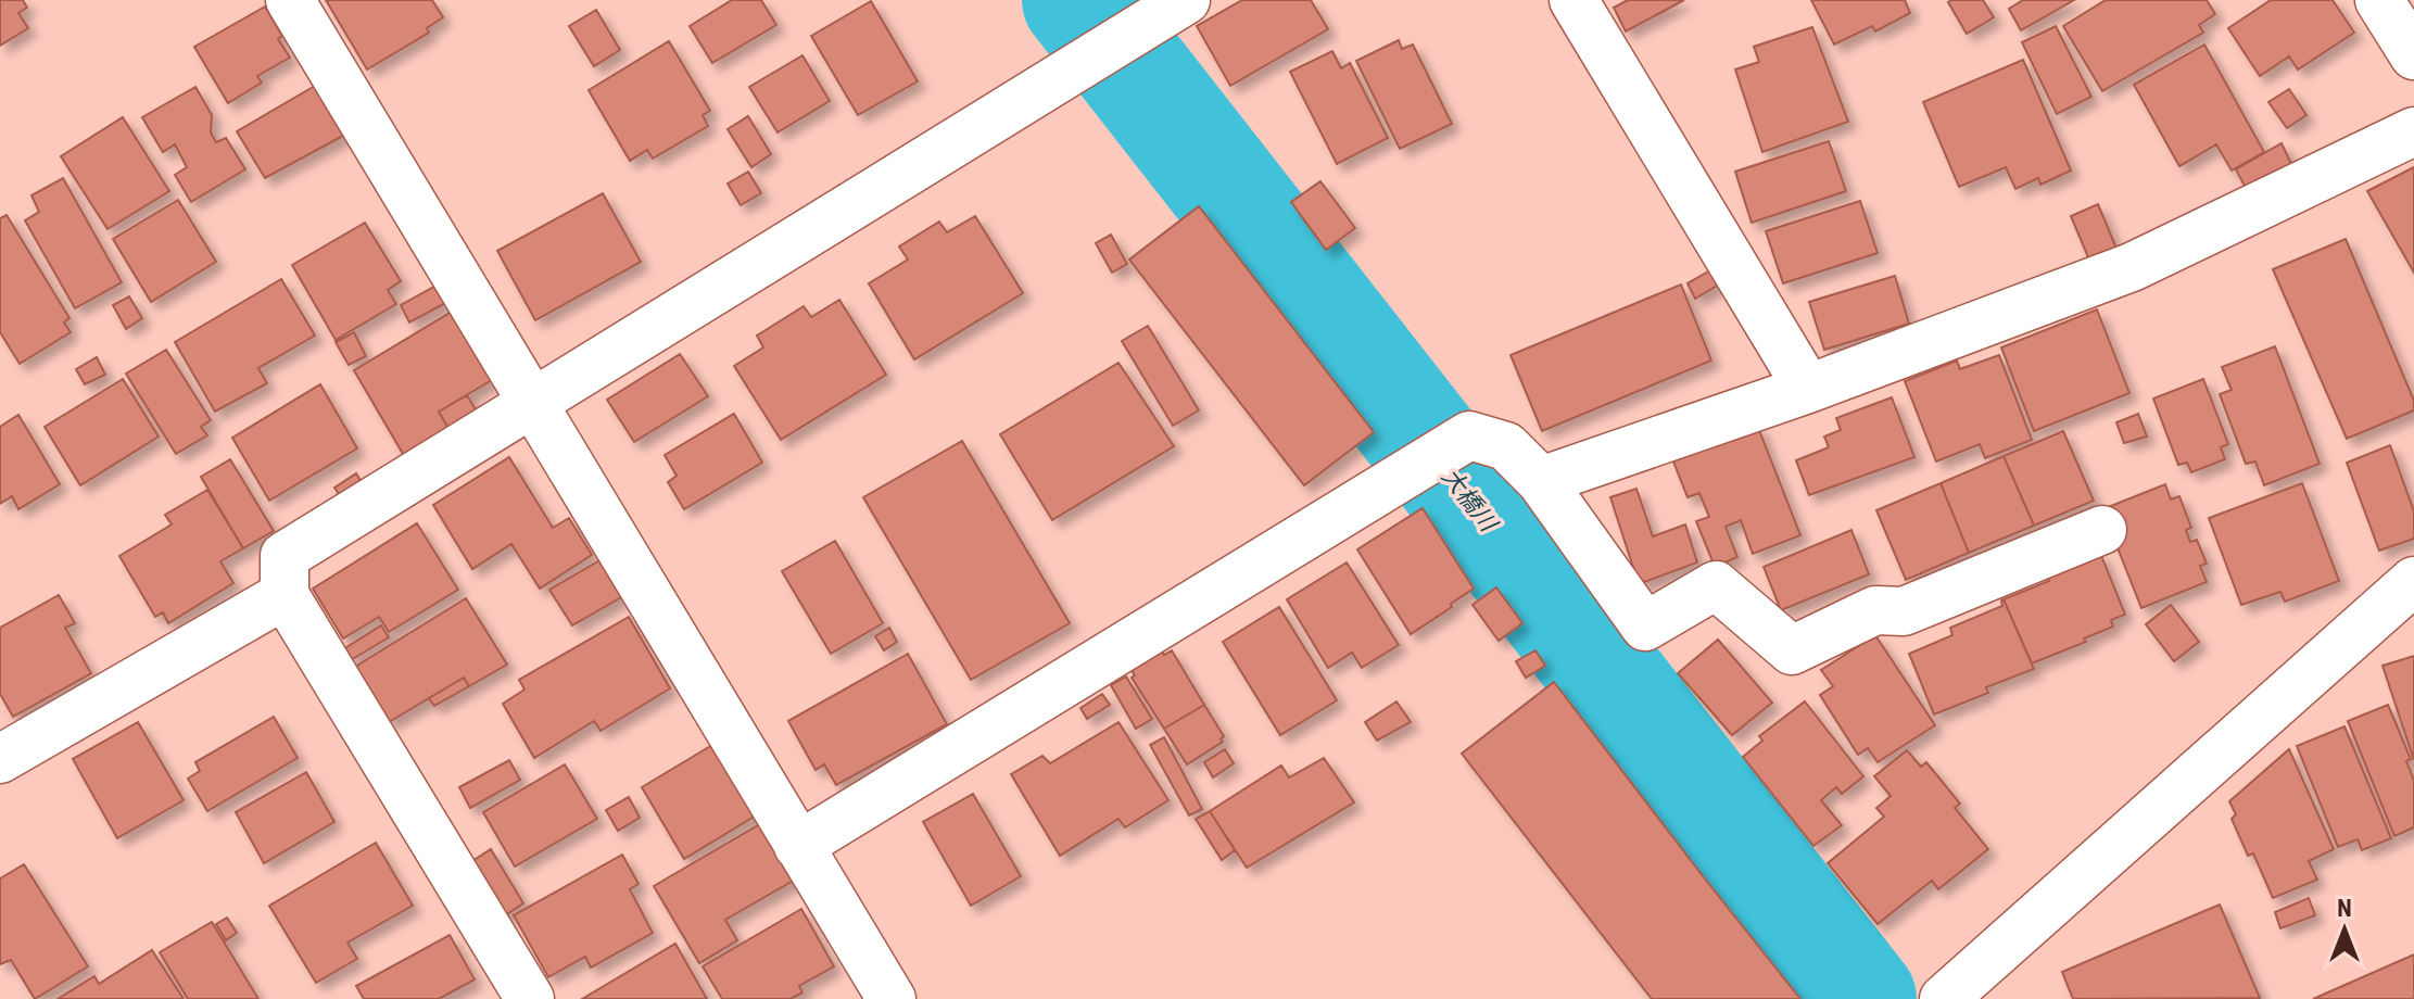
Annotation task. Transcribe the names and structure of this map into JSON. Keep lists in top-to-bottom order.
{
  "water": ["大橋川"],
  "north": "top"
}
